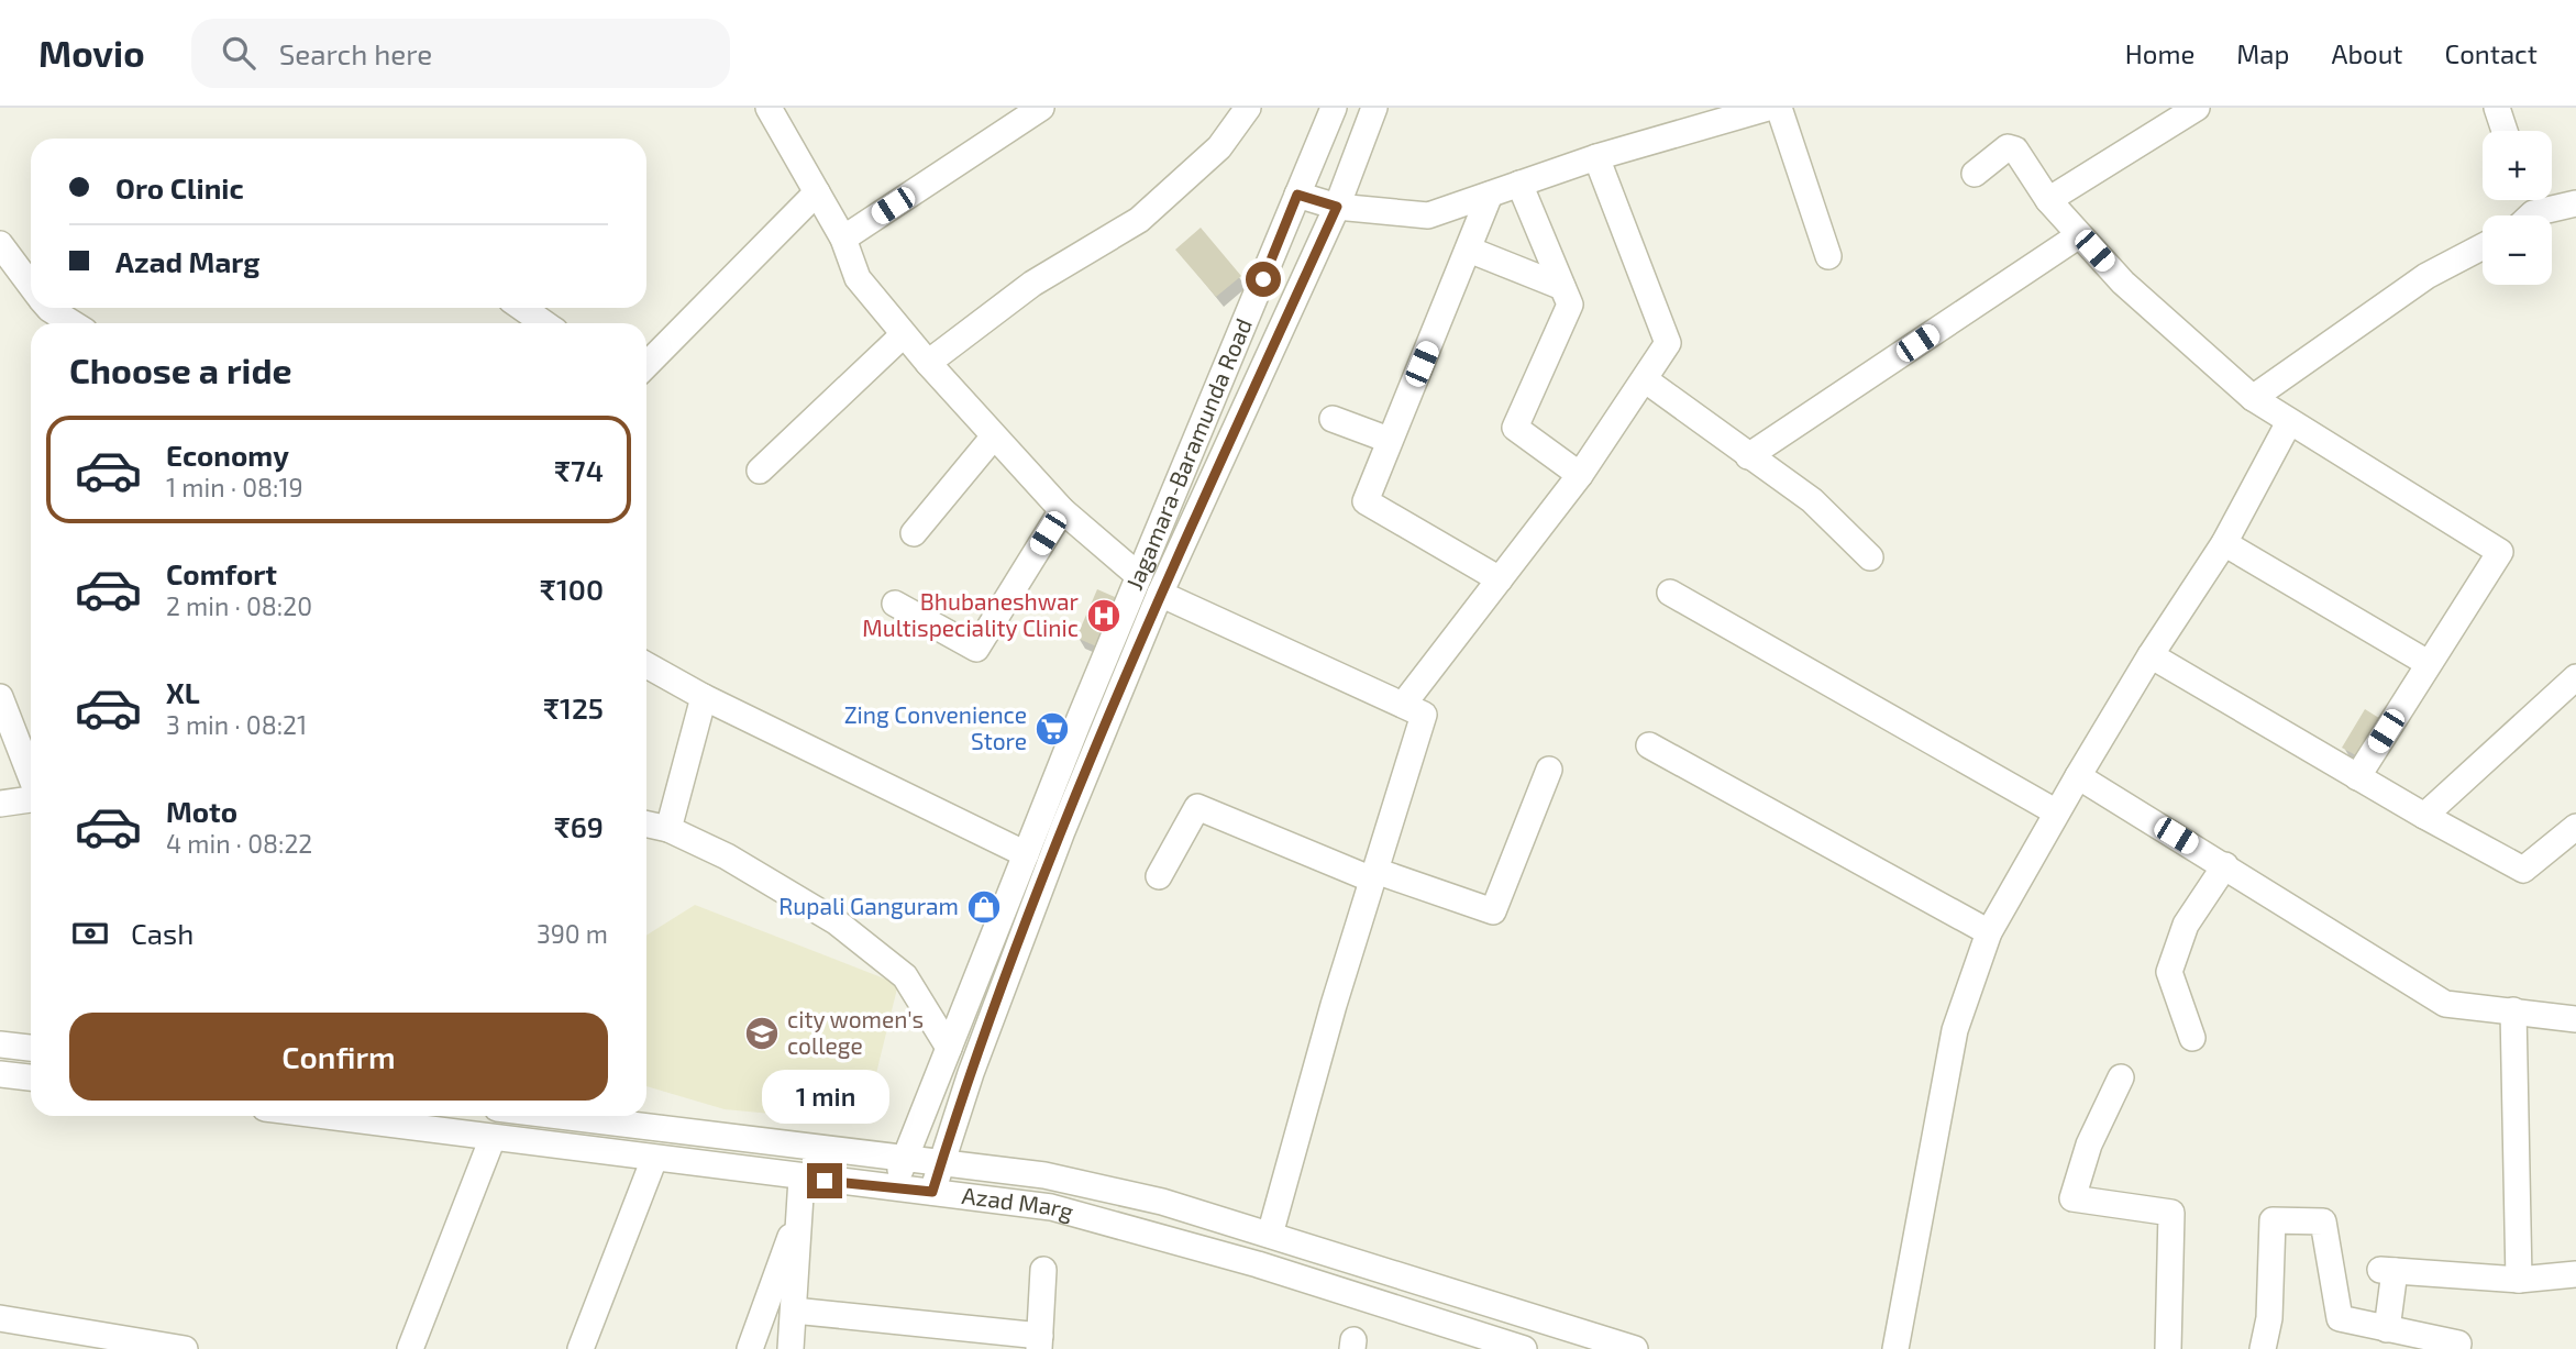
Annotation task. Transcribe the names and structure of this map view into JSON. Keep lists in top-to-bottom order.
{
  "streets": {
    "street": ["Jagamara-Baramunda Road", "Azad Marg"]
  },
  "crossings": [
    ["Jagamara-Baramunda Road", "Azad Marg"]
  ],
  "places": {
    "hospital": ["Bhubaneshwar Multispeciality Clinic"],
    "supermarket": ["Zing Convenience Store"],
    "shop": ["Rupali Ganguram"],
    "school or university": ["city women's college"]
  },
  "page": {
    "header": "Movio",
    "search": "Search here",
    "nav": [
      "Home",
      "Map",
      "About",
      "Contact"
    ],
    "map_buttons": ["+", "−"],
    "banner": ["Oro Clinic", "Azad Marg"],
    "heading": "Choose a ride",
    "list": [
      {
        "name": "Economy",
        "note": "1 min · 08:19",
        "value": "₹74"
      },
      {
        "name": "Comfort",
        "note": "2 min · 08:20",
        "value": "₹100"
      },
      {
        "name": "XL",
        "note": "3 min · 08:21",
        "value": "₹125"
      },
      {
        "name": "Moto",
        "note": "4 min · 08:22",
        "value": "₹69"
      }
    ],
    "pay": ["Cash", "390 m"],
    "buttons": "Confirm",
    "bubble": "1 min"
  }
}
